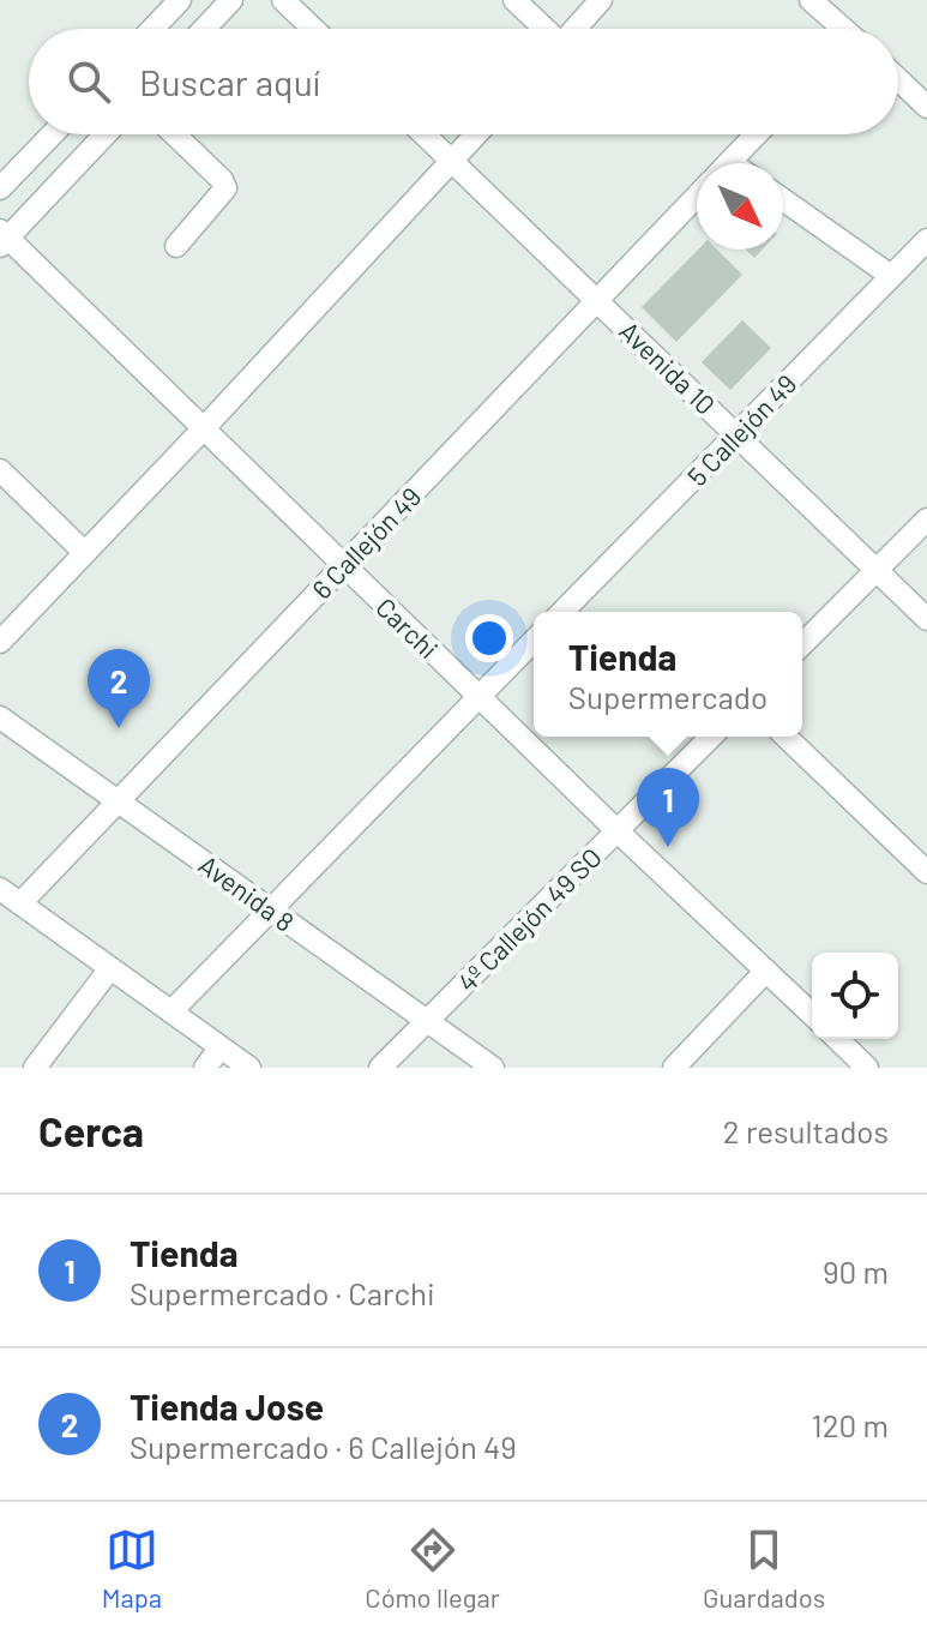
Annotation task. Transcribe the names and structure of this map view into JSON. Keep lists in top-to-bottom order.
{
  "streets": {
    "street": [
      "Avenida 10",
      "5 Callejón 49",
      "6 Callejón 49",
      "Carchi",
      "Avenida 8",
      "4º Callejón 49 SO"
    ]
  },
  "crossings": [
    ["Avenida 10", "5 Callejón 49"],
    ["Avenida 10", "6 Callejón 49"],
    ["6 Callejón 49", "Carchi"],
    ["6 Callejón 49", "Avenida 8"],
    ["Carchi", "4º Callejón 49 SO"],
    ["Avenida 8", "4º Callejón 49 SO"]
  ],
  "north": "bottom right",
  "page": {
    "search": "Buscar aquí",
    "popup": ["Tienda", "Supermercado"],
    "pins": ["2", "1"],
    "heading": ["Cerca", "2 resultados"],
    "list": [
      {
        "mark": "1",
        "name": "Tienda",
        "note": "Supermercado · Carchi",
        "value": "90 m"
      },
      {
        "mark": "2",
        "name": "Tienda Jose",
        "note": "Supermercado · 6 Callejón 49",
        "value": "120 m"
      }
    ],
    "nav": ["Mapa", "Cómo llegar", "Guardados"]
  }
}
